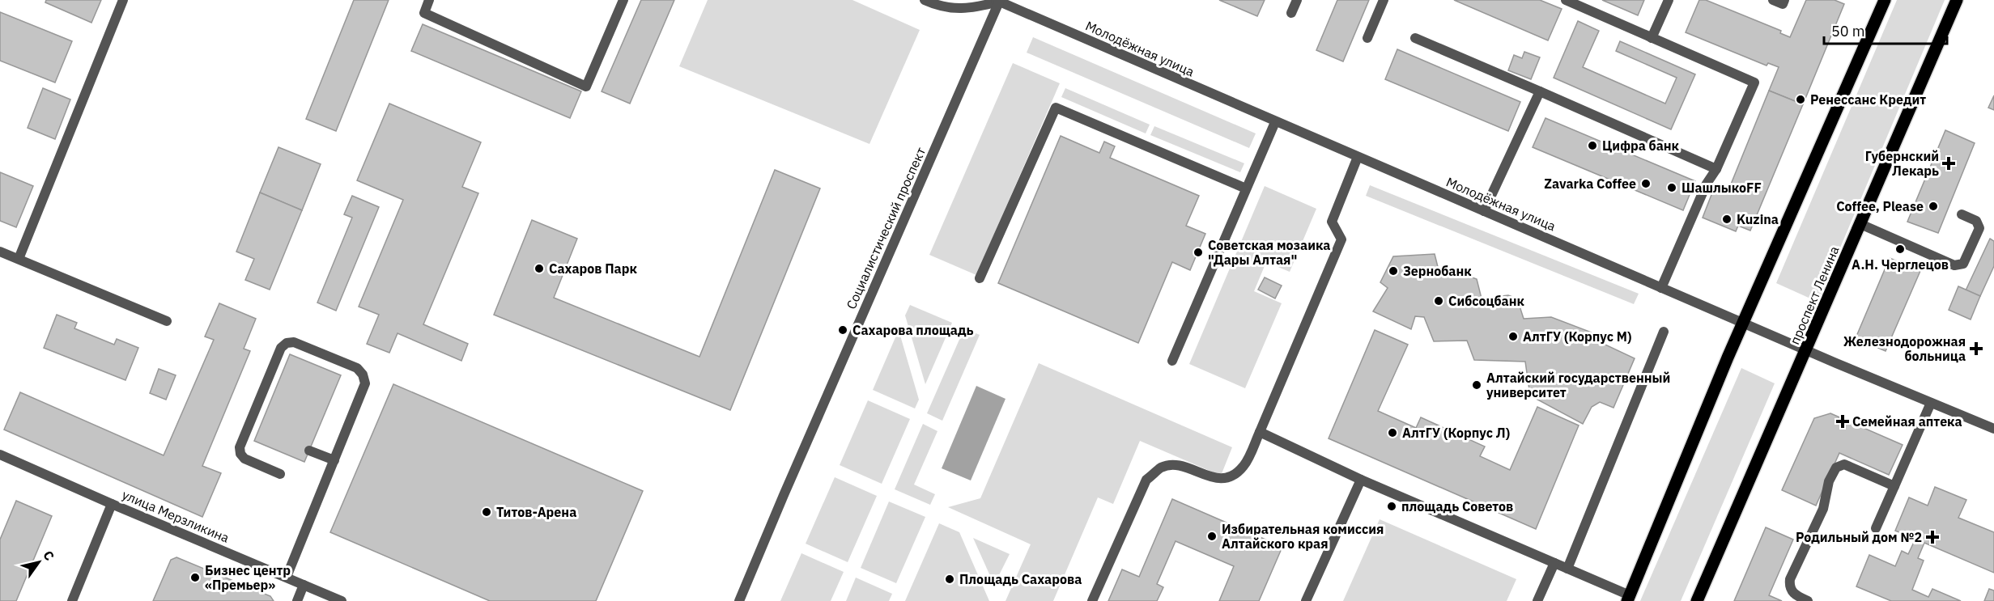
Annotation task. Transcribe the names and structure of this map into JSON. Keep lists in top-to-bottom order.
{
  "streets": {
    "main road": ["проспект Ленина"],
    "street": ["Молодёжная улица", "Социалистический проспект", "улица Мерзликина"]
  },
  "crossings": [
    ["Молодёжная улица", "Социалистический проспект"],
    ["Молодёжная улица", "проспект Ленина"]
  ],
  "places": {
    "other": [
      "Ренессанс Кредит",
      "Цифра банк",
      "Zavarka Coffee",
      "ШашлыкоFF",
      "Coffee, Please",
      "Kuzina",
      "А.Н. Черглецов",
      "Советская мозаика \"Дары Алтая\"",
      "Сахаров Парк",
      "Зернобанк",
      "Сибсоцбанк",
      "Сахарова площадь",
      "АлтГУ (Корпус М)",
      "Алтайский государственный университет",
      "АлтГУ (Корпус Л)",
      "площадь Советов",
      "Титов-Арена",
      "Избирательная комиссия Алтайского края",
      "Бизнес центр «Премьер»",
      "Площадь Сахарова"
    ],
    "health": [
      "Губернский Лекарь",
      "Железнодорожная больница",
      "Семейная аптека",
      "Родильный дом №2"
    ]
  },
  "scale_bar": "50 m",
  "north": "top right"
}
